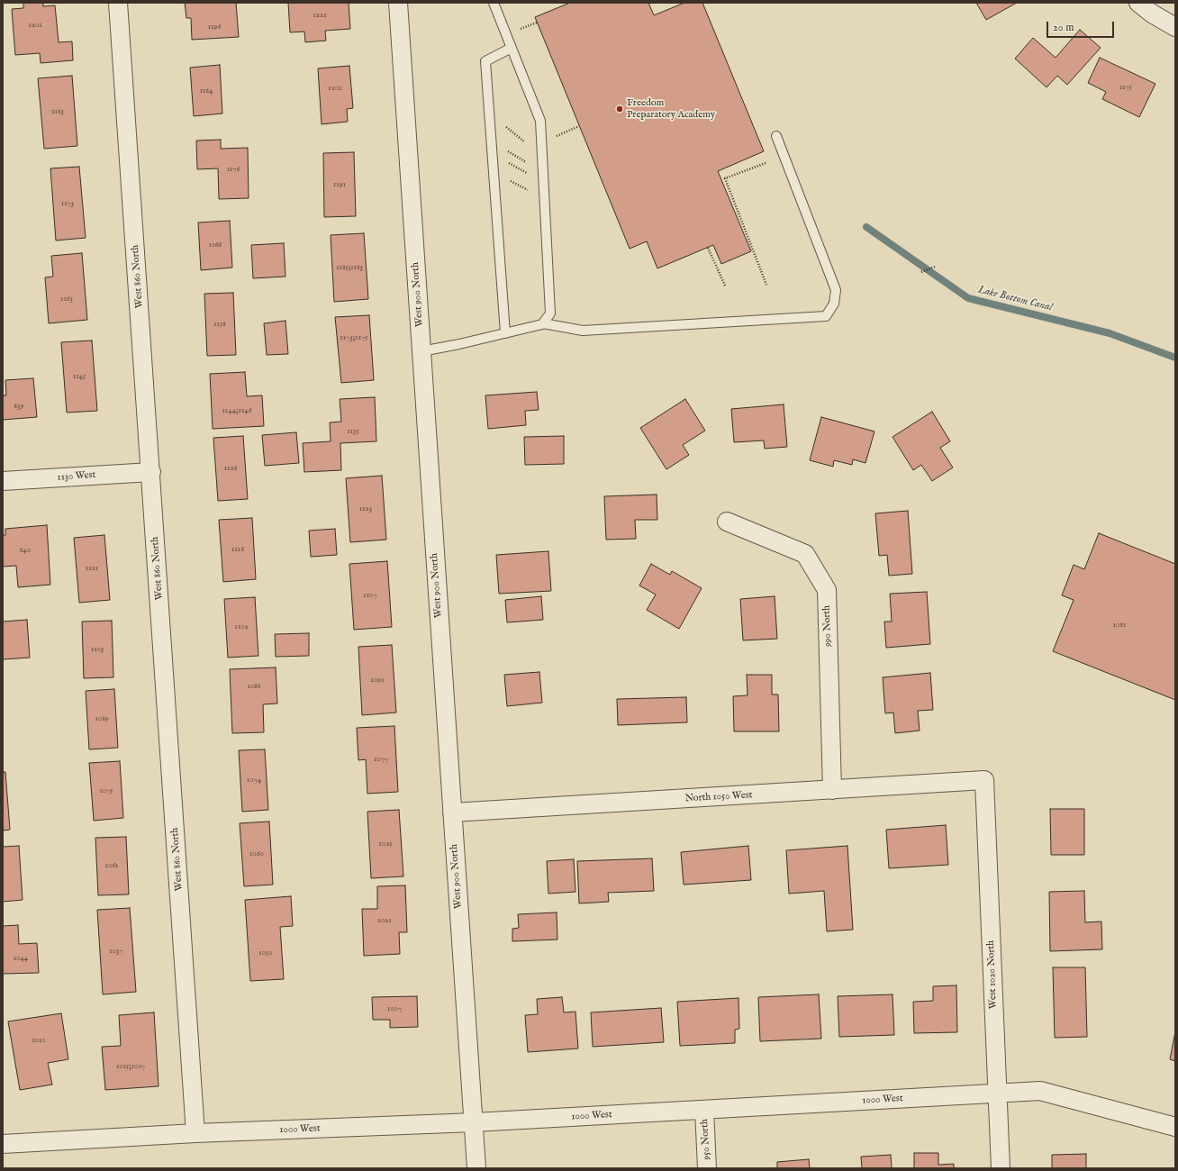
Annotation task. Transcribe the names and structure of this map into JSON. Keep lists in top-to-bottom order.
{
  "streets": {
    "street": [
      "West 860 North",
      "West 900 North",
      "1130 West",
      "990 North",
      "North 1050 West",
      "West 1020 North",
      "1000 West",
      "950 North"
    ]
  },
  "crossings": [
    ["West 860 North", "1130 West"],
    ["West 860 North", "1000 West"],
    ["West 900 North", "North 1050 West"],
    ["West 900 North", "1000 West"],
    ["990 North", "North 1050 West"],
    ["North 1050 West", "West 1020 North"],
    ["West 1020 North", "1000 West"],
    ["1000 West", "950 North"]
  ],
  "water": ["Lake Bottom Canal"],
  "places": ["Freedom Preparatory Academy"],
  "house_numbers": [
    "1221",
    "1201",
    "1196",
    "1175",
    "1201",
    "1184",
    "1183",
    "1176",
    "1191",
    "1173",
    "1166",
    "1185;1183",
    "1163",
    "1158",
    "1173;1175",
    "1145",
    "839",
    "1144;1146",
    "1135",
    "1128",
    "1123",
    "1116",
    "840",
    "1121",
    "1107",
    "1081",
    "1102",
    "1103",
    "1091",
    "1088",
    "1089",
    "1077",
    "1074",
    "1075",
    "1025",
    "1060",
    "1061",
    "1021",
    "1037",
    "1050",
    "1044",
    "1007",
    "1010",
    "1015;1017"
  ],
  "scale_bar": "20 m"
}
